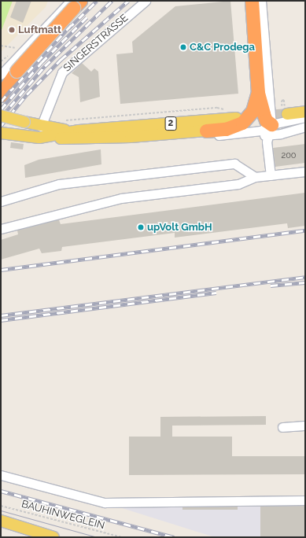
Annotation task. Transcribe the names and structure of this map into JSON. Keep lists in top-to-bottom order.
{
  "streets": {
    "main road": ["2"],
    "street": ["SINGERSTRASSE"],
    "path": ["BAUHINWEGLEIN"]
  },
  "crossings": [
    ["SINGERSTRASSE", "2"]
  ],
  "places": ["Luftmatt", "C&C Prodega", "upVolt GmbH"],
  "house_numbers": ["200"]
}
